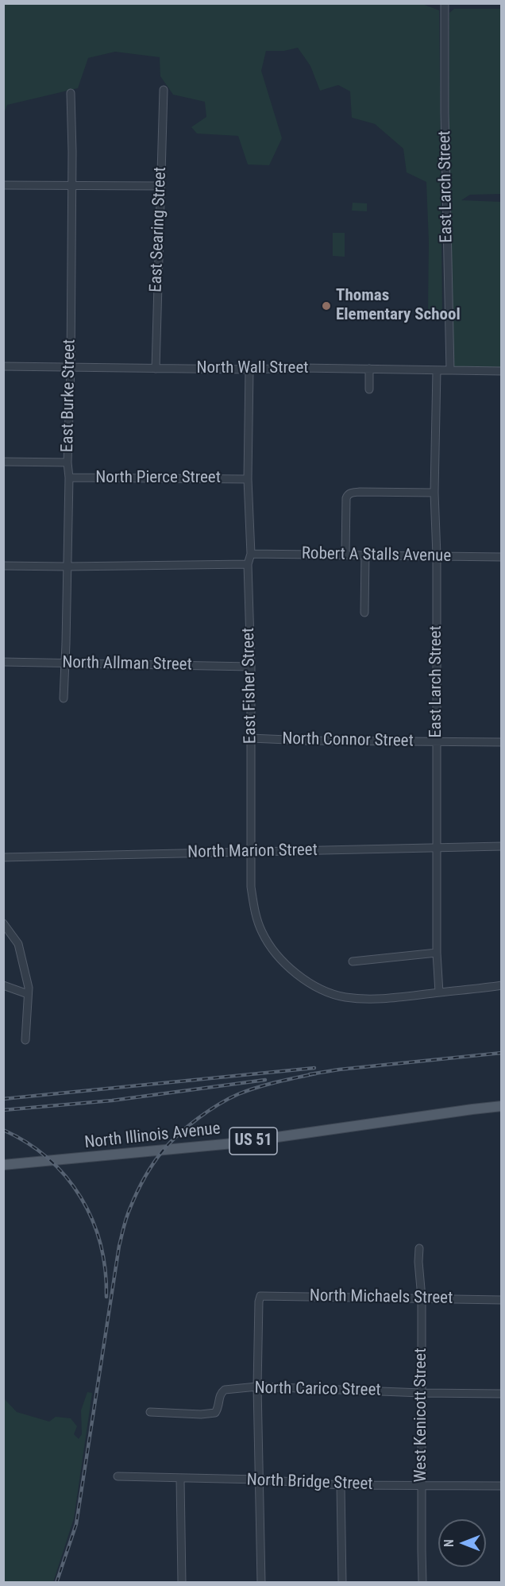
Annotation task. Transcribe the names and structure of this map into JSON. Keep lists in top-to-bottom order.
{
  "streets": {
    "main road": ["North Illinois Avenue", "US 51"],
    "street": [
      "East Larch Street",
      "East Searing Street",
      "North Wall Street",
      "East Burke Street",
      "North Pierce Street",
      "Robert A Stalls Avenue",
      "North Allman Street",
      "East Fisher Street",
      "North Connor Street",
      "North Marion Street",
      "North Michaels Street",
      "North Carico Street",
      "West Kenicott Street",
      "North Bridge Street"
    ]
  },
  "crossings": [
    ["East Larch Street", "North Wall Street"],
    ["East Larch Street", "Robert A Stalls Avenue"],
    ["East Larch Street", "East Fisher Street"],
    ["East Larch Street", "North Connor Street"],
    ["East Larch Street", "North Marion Street"],
    ["East Searing Street", "North Wall Street"],
    ["North Wall Street", "East Burke Street"],
    ["North Wall Street", "East Fisher Street"],
    ["East Burke Street", "North Pierce Street"],
    ["East Burke Street", "North Allman Street"],
    ["North Pierce Street", "East Fisher Street"],
    ["Robert A Stalls Avenue", "East Fisher Street"],
    ["North Allman Street", "East Fisher Street"],
    ["East Fisher Street", "North Connor Street"],
    ["East Fisher Street", "North Marion Street"],
    ["North Michaels Street", "North Carico Street"],
    ["North Michaels Street", "West Kenicott Street"],
    ["North Carico Street", "West Kenicott Street"],
    ["West Kenicott Street", "North Bridge Street"]
  ],
  "places": ["Thomas Elementary School"],
  "north": "left"
}
